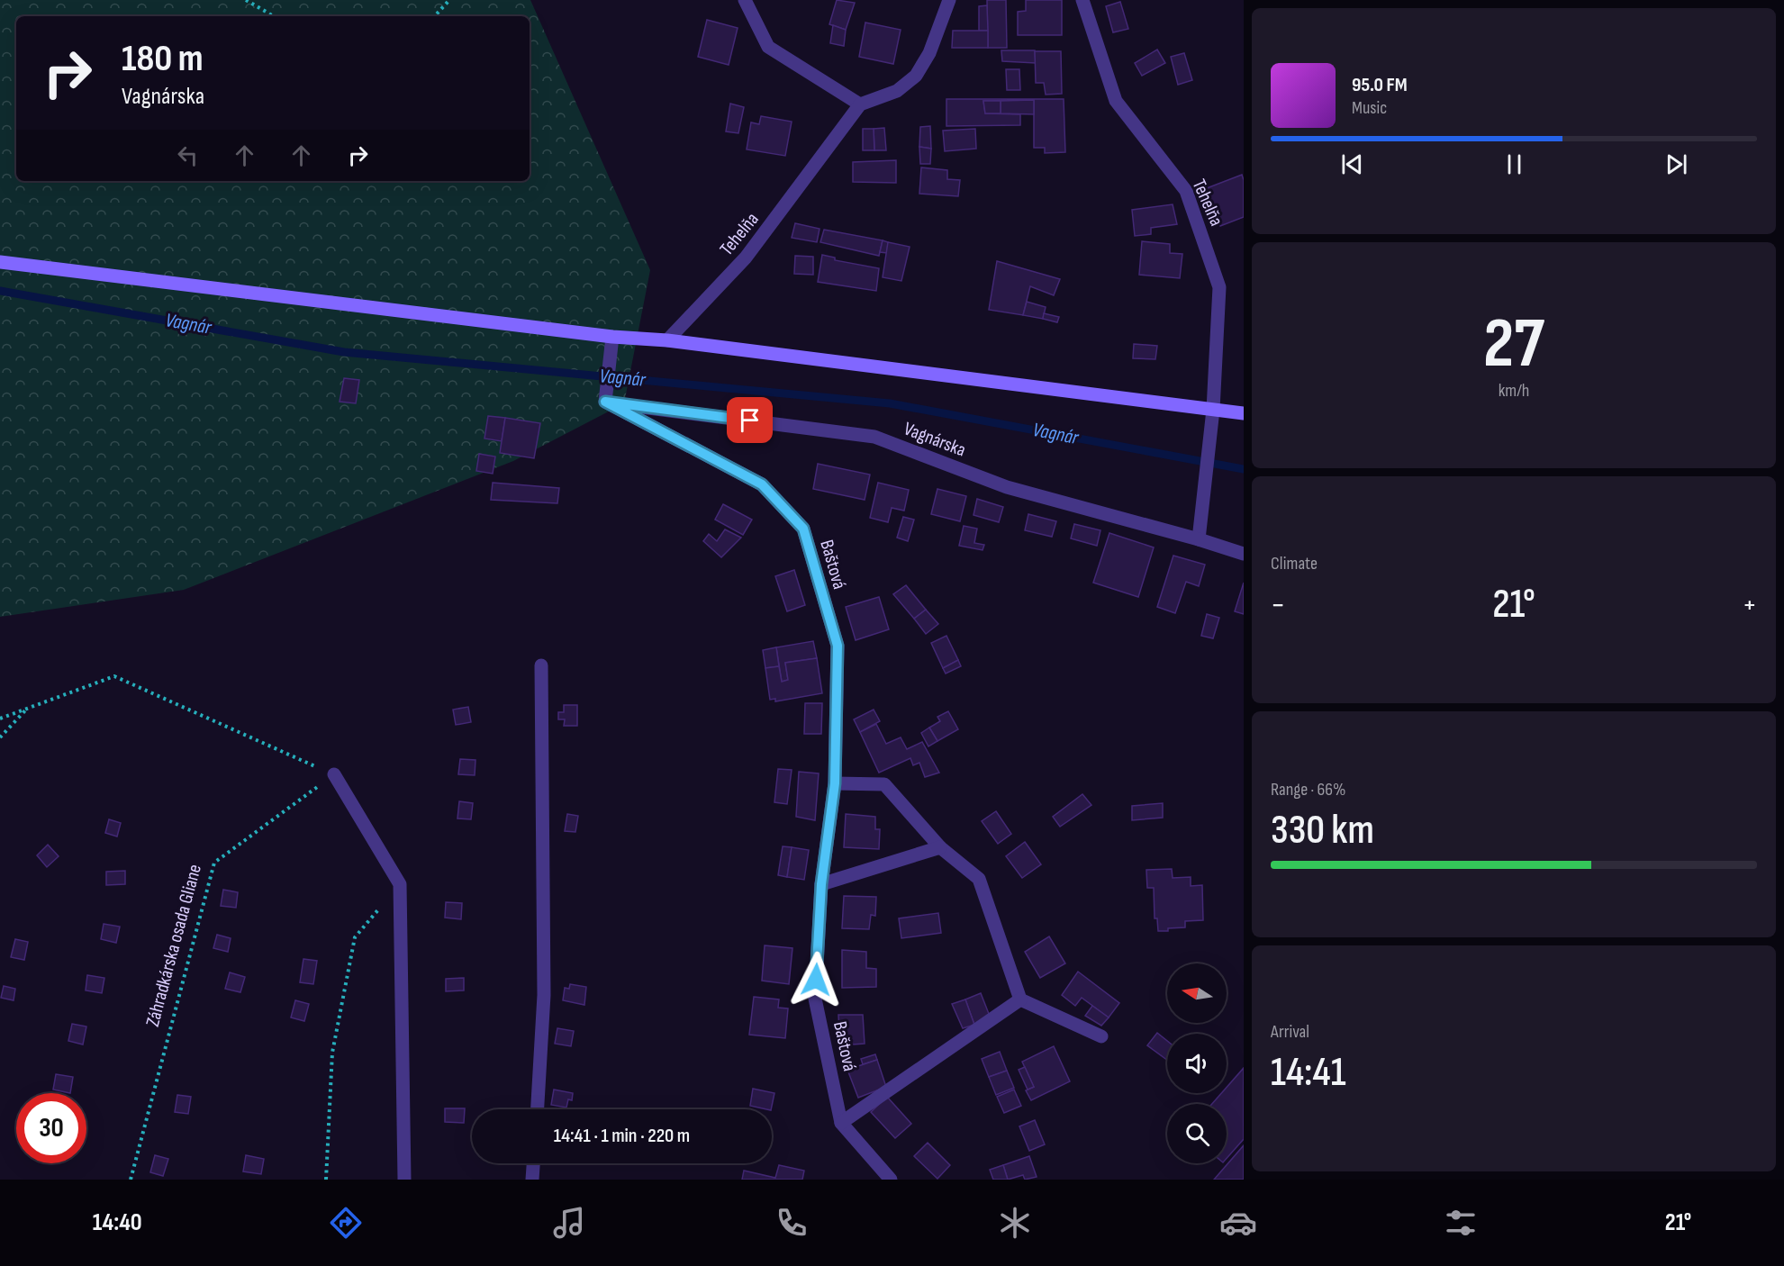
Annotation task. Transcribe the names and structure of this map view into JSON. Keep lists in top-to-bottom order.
{
  "streets": {
    "street": ["Tehelňa", "Vagnárska", "Baštová"],
    "path": ["Záhradkárska osada Gliane"]
  },
  "crossings": [
    ["Tehelňa", "Vagnárska"],
    ["Vagnárska", "Baštová"]
  ],
  "water": ["Vagnár"],
  "north": "left",
  "page": {
    "turn": ["180 m", "Vagnárska"],
    "song": ["95.0 FM", "Music"],
    "tile": [
      ["27", "km/h"],
      "Climate",
      ["Range · 66%", "330 km"],
      ["Arrival", "14:41"]
    ],
    "heat": ["−", "21°", "+"],
    "limit": "30",
    "trip": "14:41 · 1 min · 220 m",
    "tabs": ["14:40", "21°"]
  }
}
